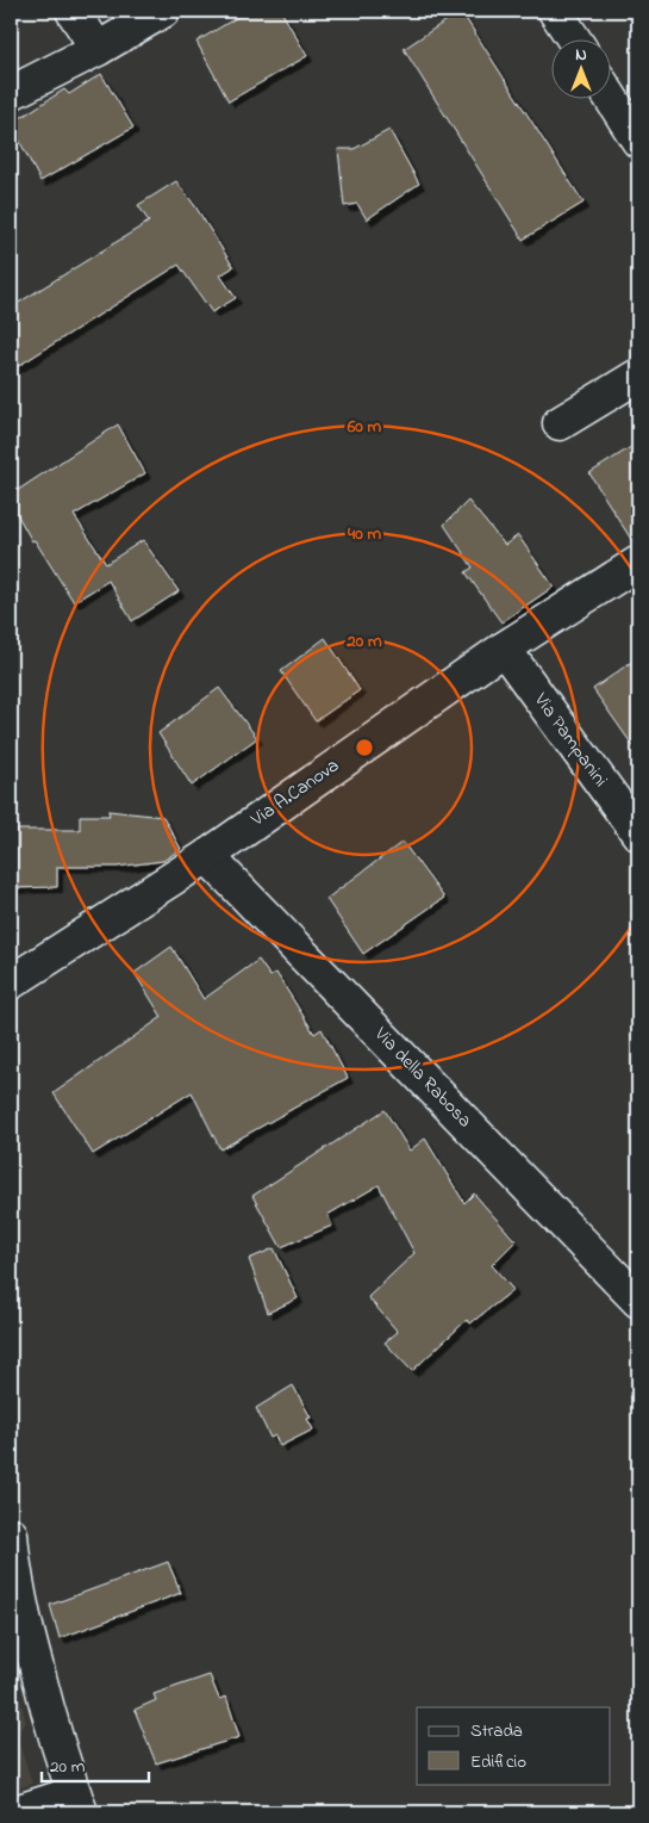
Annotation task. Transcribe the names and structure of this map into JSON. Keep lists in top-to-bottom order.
{
  "streets": {
    "street": ["Via Pampanini", "Via A.Canova", "Via della Rabosa"]
  },
  "crossings": [
    ["Via Pampanini", "Via A.Canova"],
    ["Via A.Canova", "Via della Rabosa"]
  ],
  "legend": ["Strada", "Edificio"],
  "scale_bar": "20 m",
  "north": "top",
  "rings": ["60 m", "40 m", "20 m"]
}
